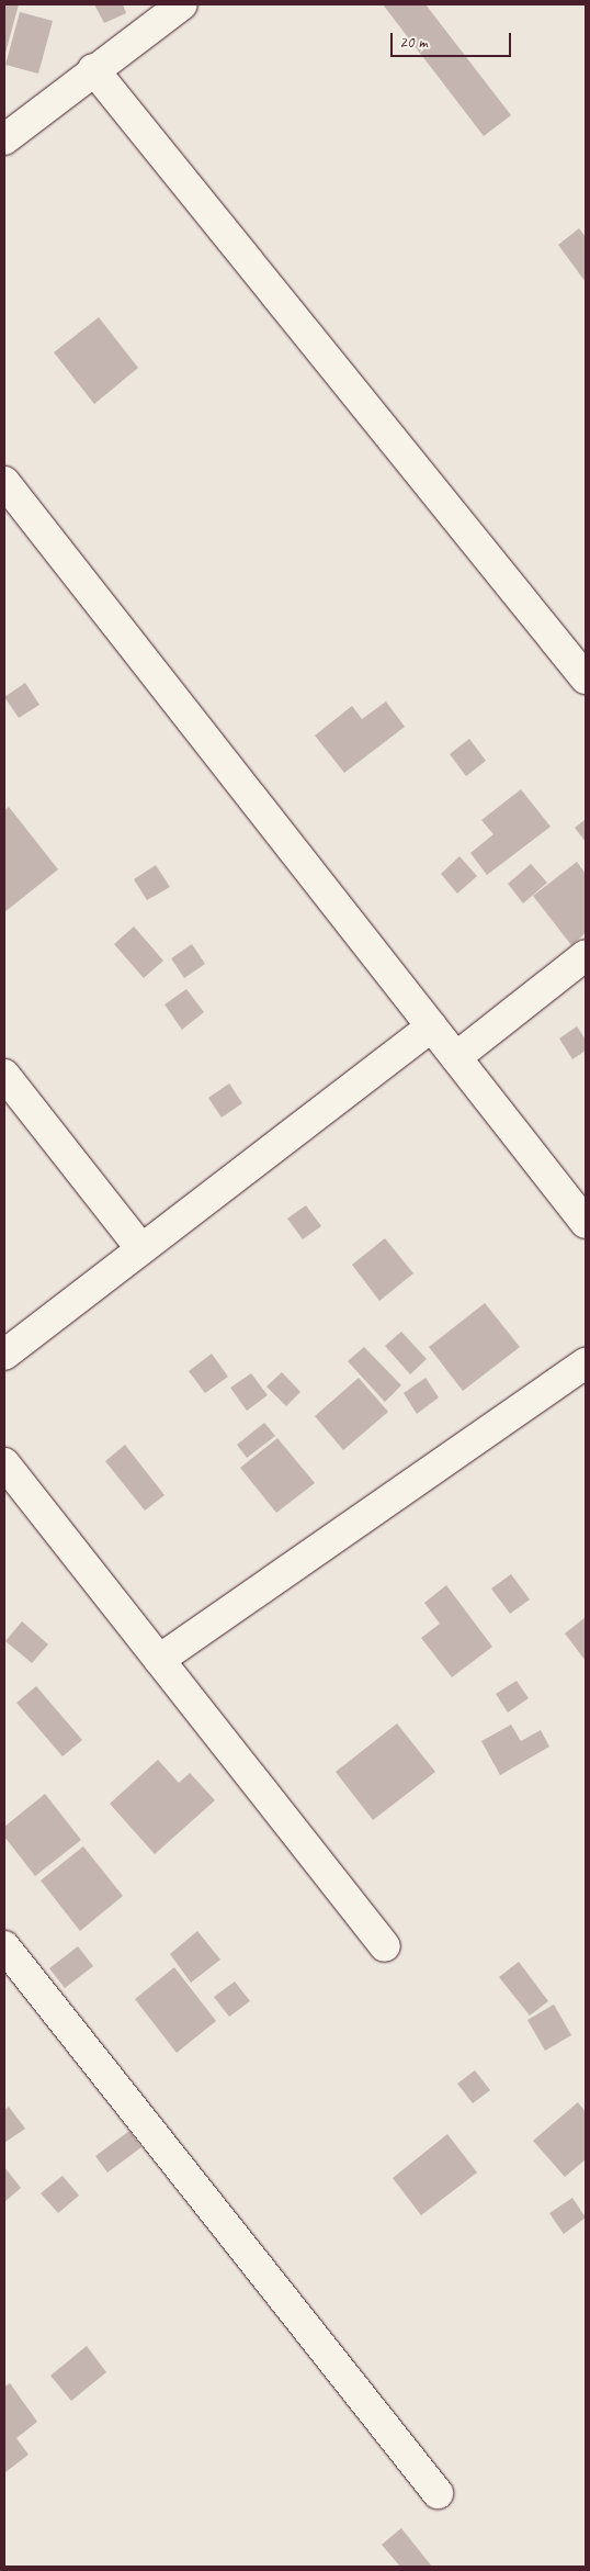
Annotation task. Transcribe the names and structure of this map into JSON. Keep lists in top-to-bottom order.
{
  "scale_bar": "20 m"
}
